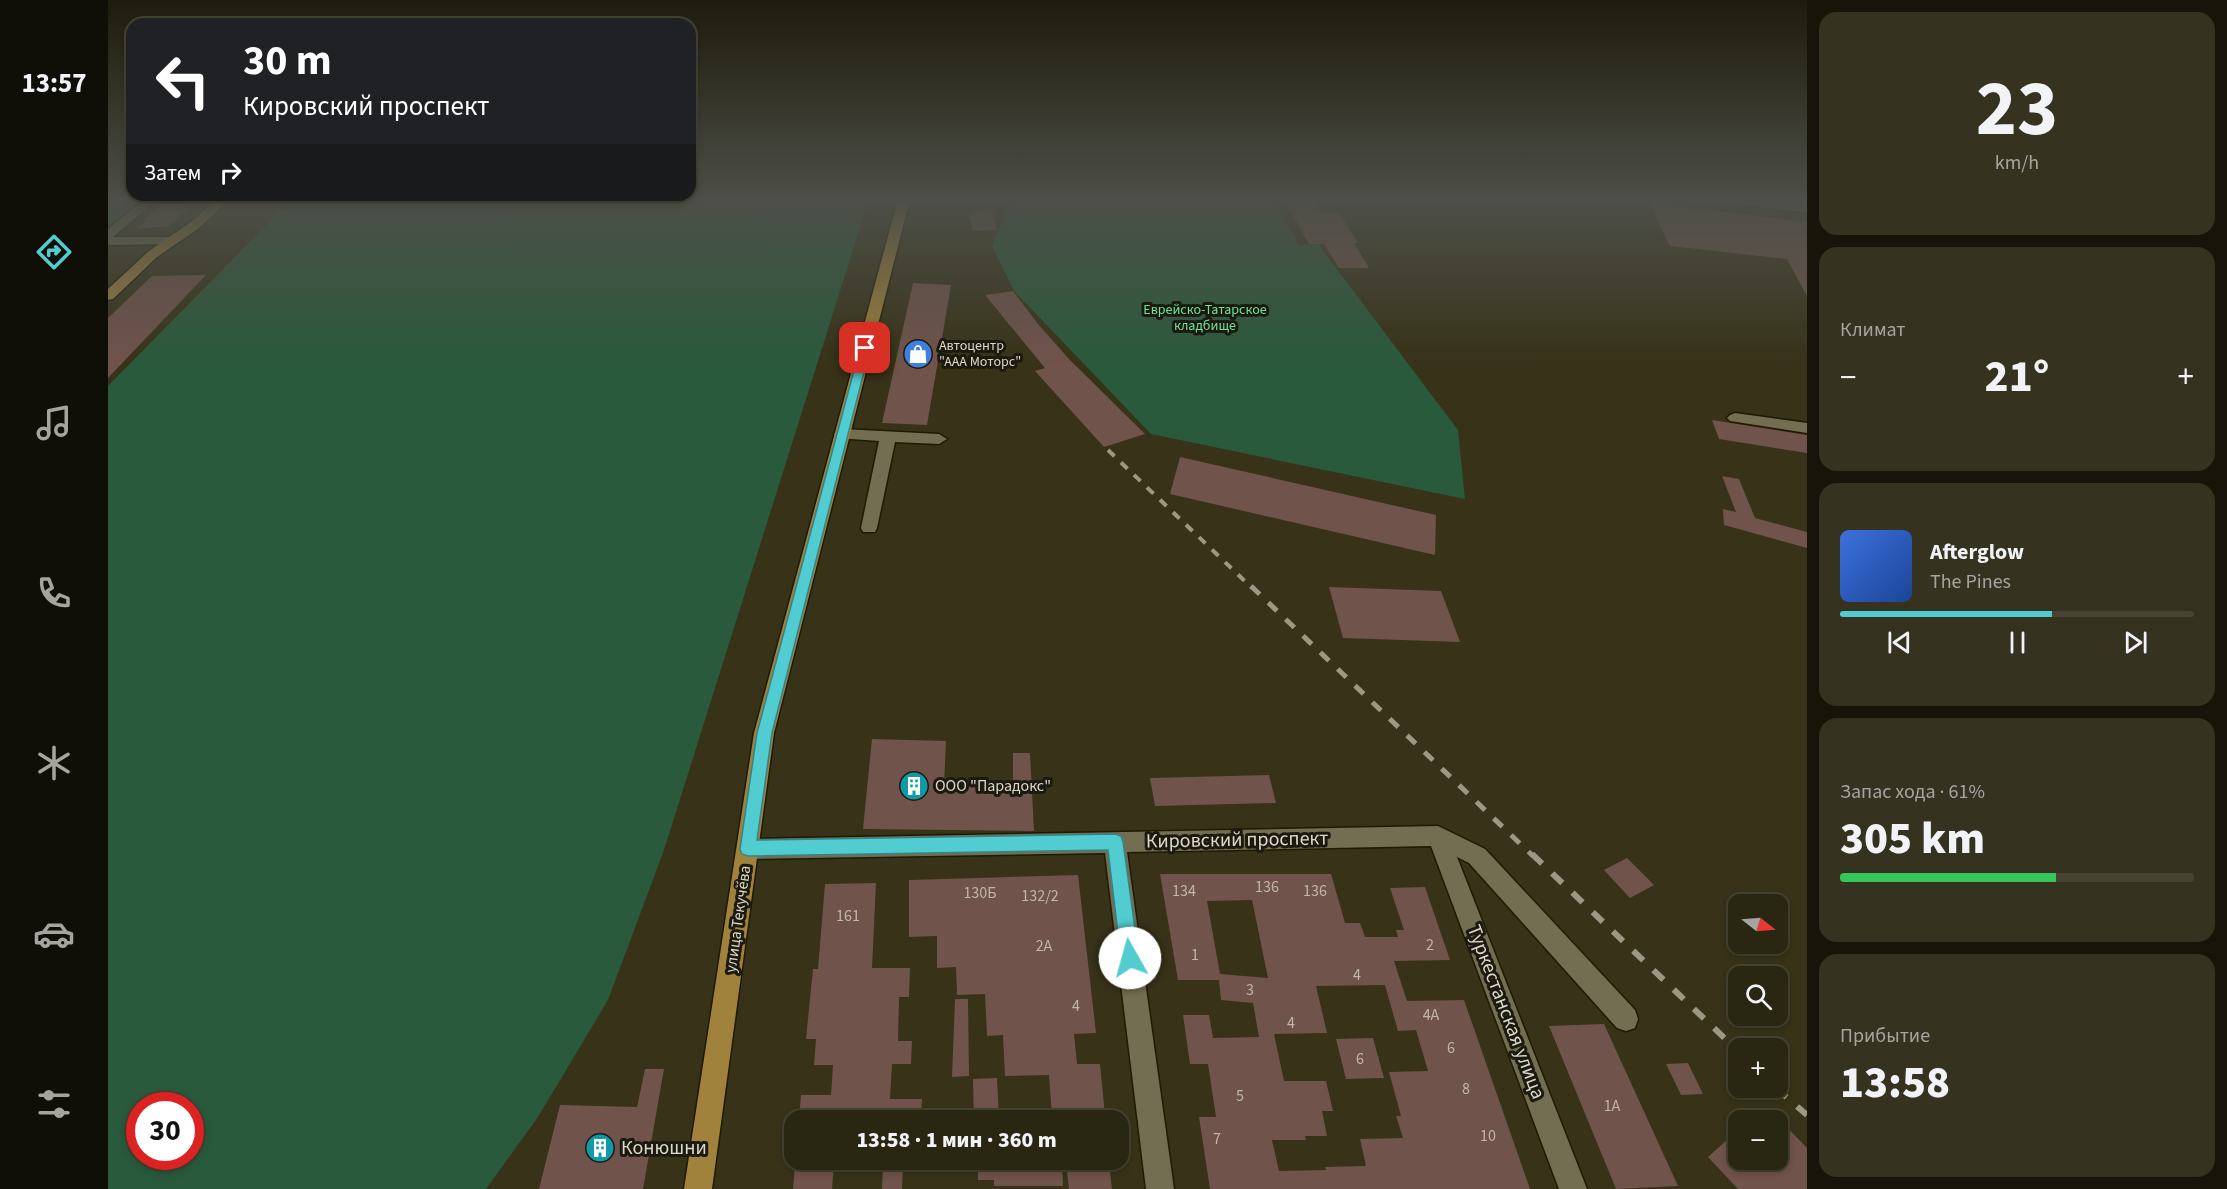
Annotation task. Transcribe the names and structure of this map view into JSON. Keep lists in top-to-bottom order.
{
  "streets": {
    "main road": ["улица Текучёва"],
    "street": ["Кировский проспект", "Туркестанская улица"]
  },
  "crossings": [
    ["Кировский проспект", "улица Текучёва"],
    ["Кировский проспект", "Туркестанская улица"]
  ],
  "parks": ["Еврейско-Татарское кладбище"],
  "places": {
    "shop": ["Автоцентр \"ААА Моторс\""],
    "building": ["ООО \"Парадокс\"", "Конюшни"]
  },
  "house_numbers": [
    "136",
    "134",
    "136",
    "130Б",
    "132/2",
    "161",
    "2",
    "2А",
    "1",
    "4",
    "3",
    "4",
    "4А",
    "4",
    "6",
    "6",
    "8",
    "5",
    "1А",
    "10",
    "7"
  ],
  "north": "right",
  "page": {
    "tabs": "13:57",
    "tile": [
      ["23", "km/h"],
      "Климат",
      ["Запас хода · 61%", "305 km"],
      ["Прибытие", "13:58"]
    ],
    "turn": ["30 m", "Кировский проспект"],
    "then": "Затем",
    "heat": ["−", "21°", "+"],
    "song": ["Afterglow", "The Pines"],
    "map_buttons": ["+", "−"],
    "limit": "30",
    "trip": "13:58 · 1 мин · 360 m"
  }
}
